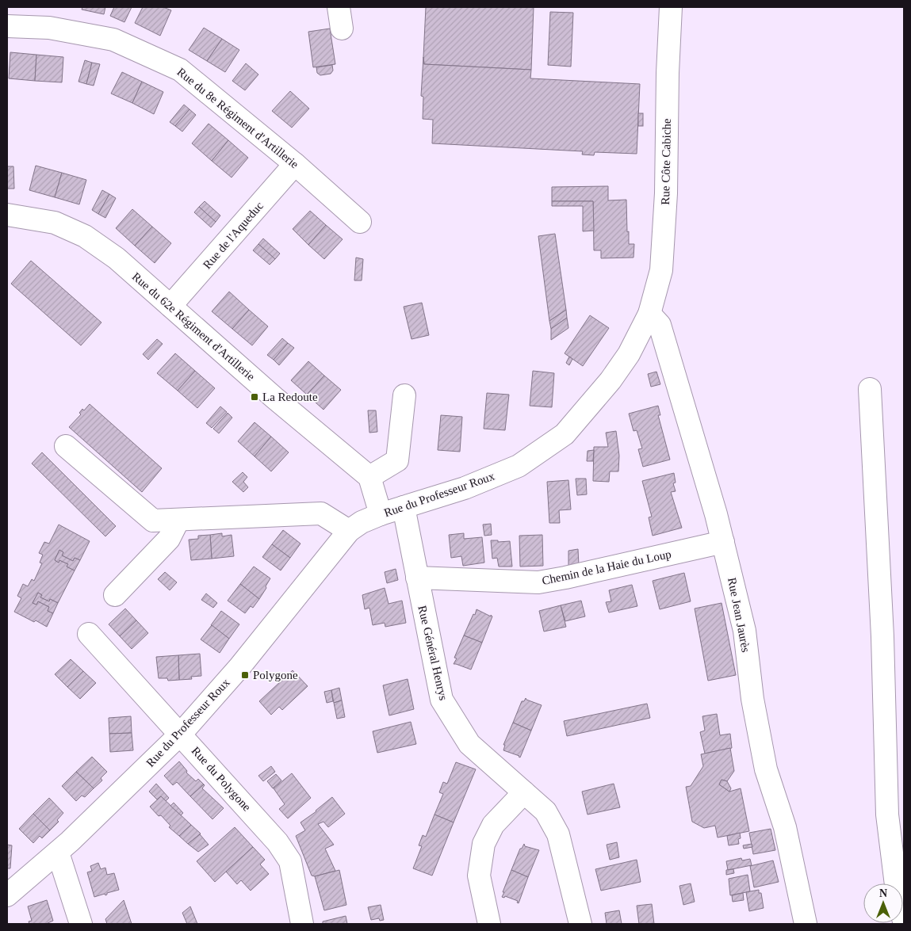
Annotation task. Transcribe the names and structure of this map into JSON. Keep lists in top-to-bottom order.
{
  "streets": {
    "street": [
      "Rue du 8e Régiment d'Artillerie",
      "Rue Côte Cabiche",
      "Rue de l'Aqueduc",
      "Rue du 62e Régiment d'Artillerie",
      "Rue du Professeur Roux",
      "Chemin de la Haie du Loup",
      "Rue Jean Jaurès",
      "Rue Général Henrys",
      "Rue du Polygone"
    ]
  },
  "crossings": [
    ["Rue du 8e Régiment d'Artillerie", "Rue de l'Aqueduc"],
    ["Rue Côte Cabiche", "Rue du Professeur Roux"],
    ["Rue Côte Cabiche", "Rue Jean Jaurès"],
    ["Rue de l'Aqueduc", "Rue du 62e Régiment d'Artillerie"],
    ["Rue du Professeur Roux", "Rue Jean Jaurès"],
    ["Rue du Professeur Roux", "Rue Général Henrys"],
    ["Rue du Professeur Roux", "Rue du Polygone"],
    ["Chemin de la Haie du Loup", "Rue Jean Jaurès"],
    ["Chemin de la Haie du Loup", "Rue Général Henrys"]
  ],
  "places": {
    "transit": ["La Redoute", "Polygone"]
  },
  "north": "top"
}
